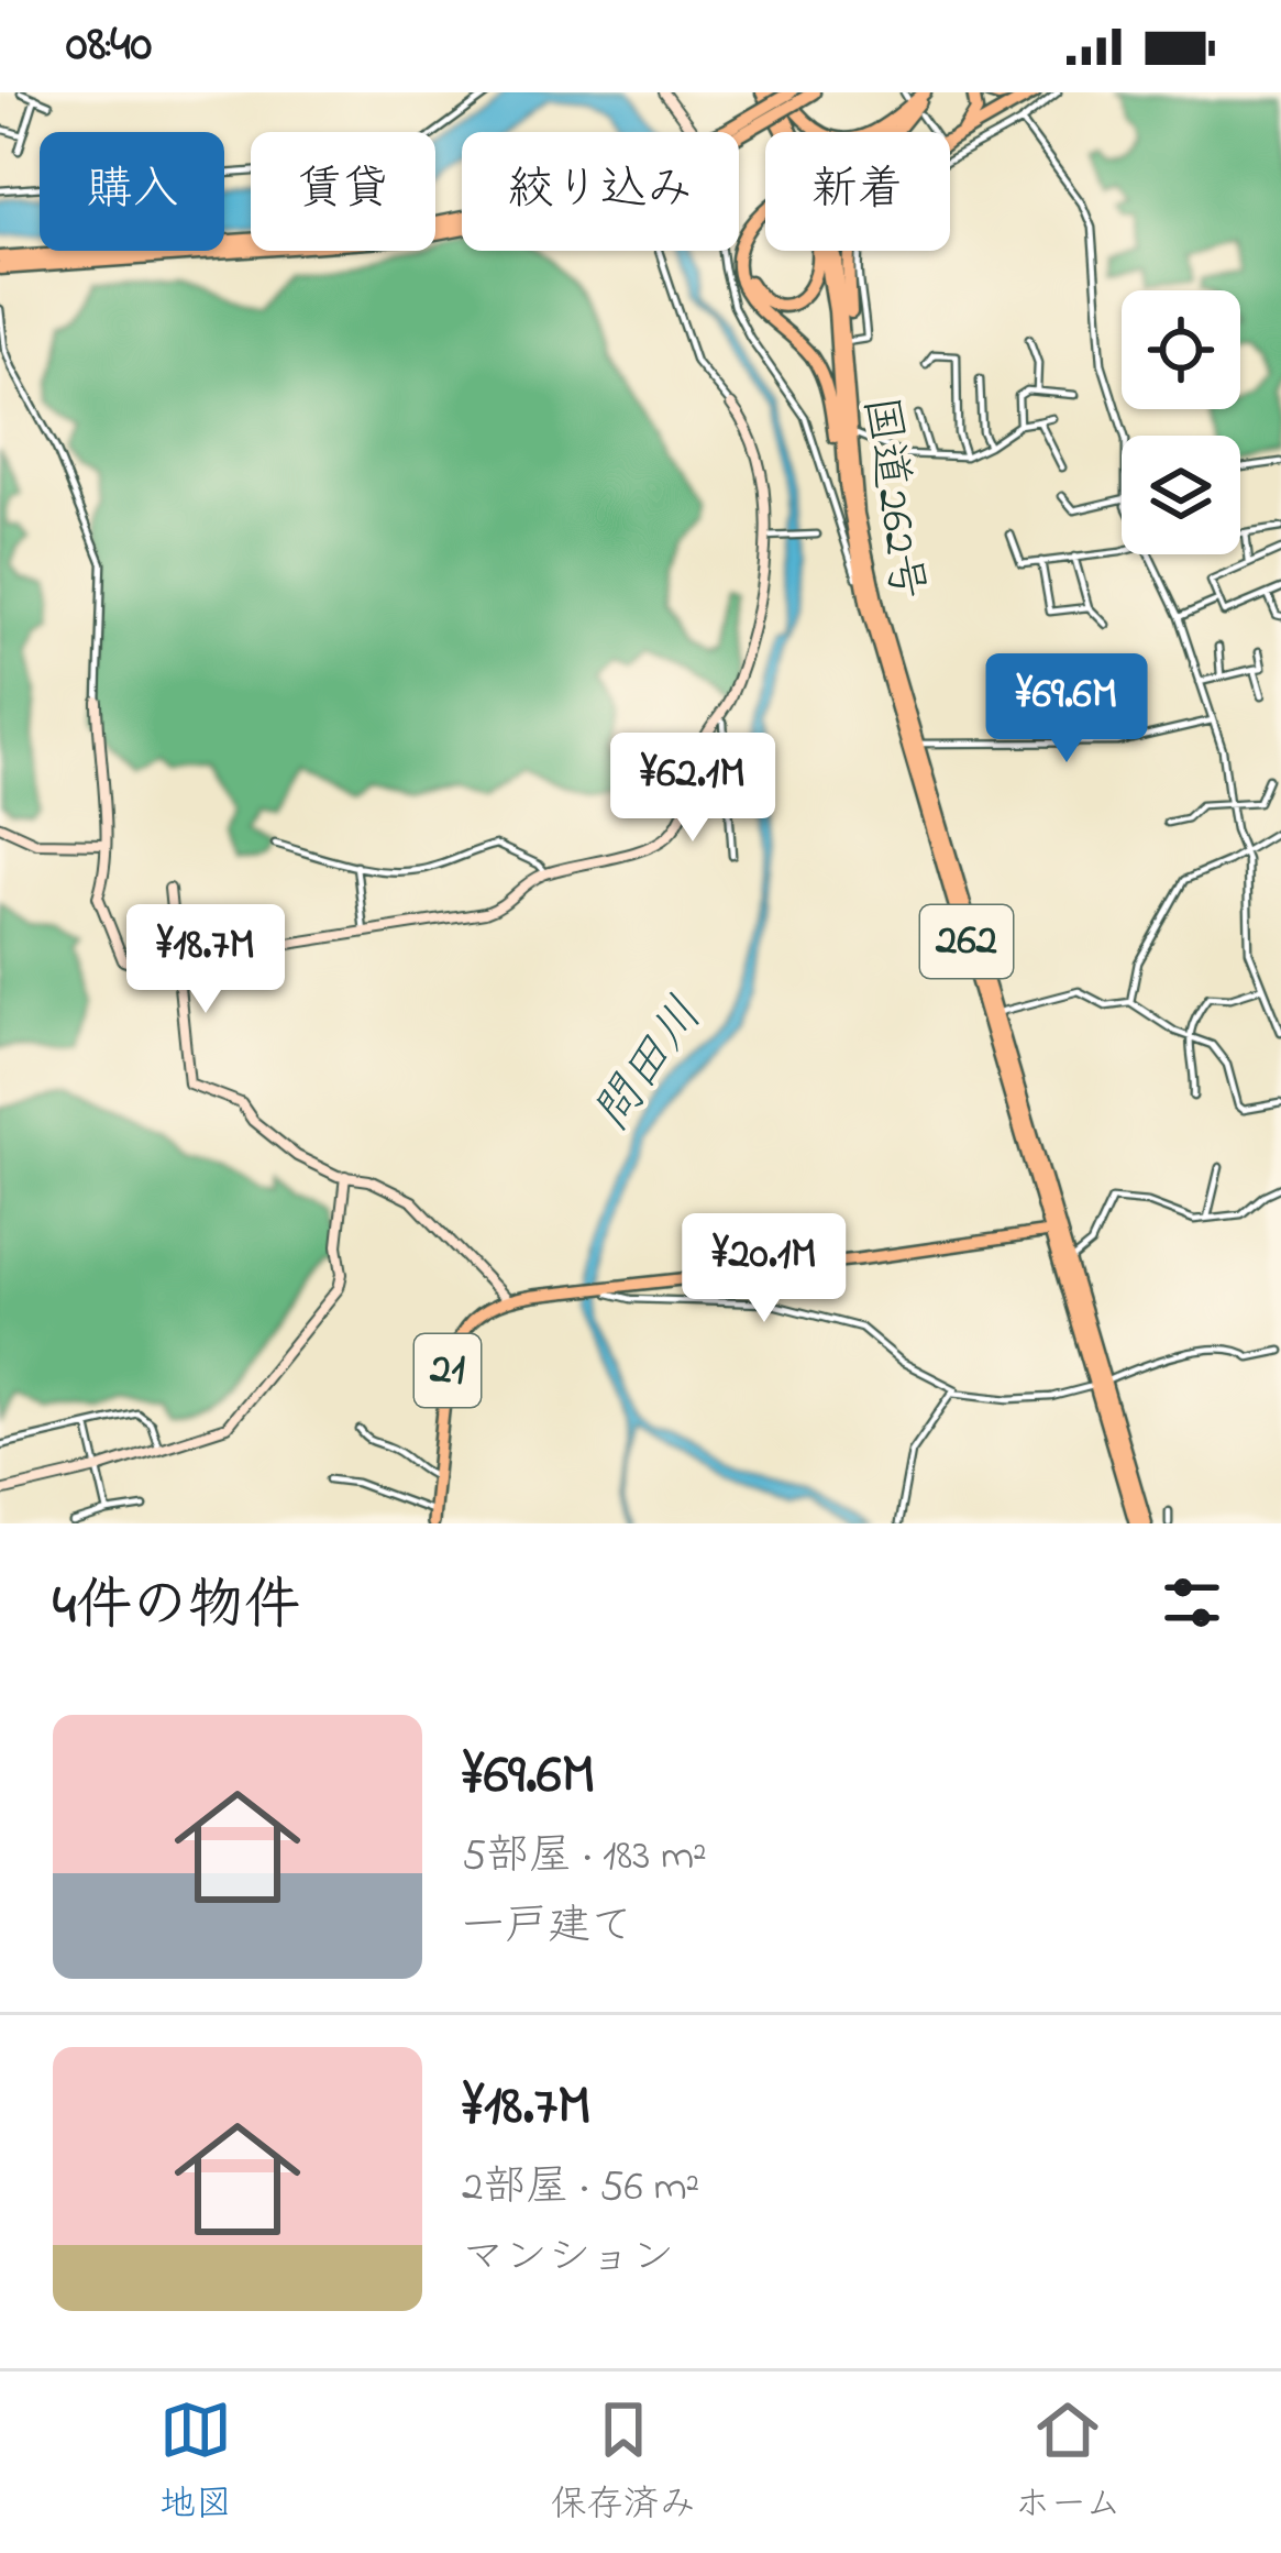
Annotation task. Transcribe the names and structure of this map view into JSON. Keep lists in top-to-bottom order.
{
  "streets": {
    "highway": ["国道262号", "262"],
    "main road": ["21"]
  },
  "crossings": [
    ["国道262号", "21"]
  ],
  "water": ["問田川"],
  "page": {
    "status": "08:40",
    "chip": [
      "購入",
      "賃貸",
      "絞り込み",
      "新着"
    ],
    "price": [
      "¥69.6M",
      "¥62.1M",
      "¥18.7M",
      "¥20.1M"
    ],
    "heading": "4件の物件",
    "list": [
      {
        "name": "¥69.6M",
        "note": "5部屋 · 183 m² · 一戸建て"
      },
      {
        "name": "¥18.7M",
        "note": "2部屋 · 56 m² · マンション"
      }
    ],
    "tabs": ["地図", "保存済み", "ホーム"]
  }
}
